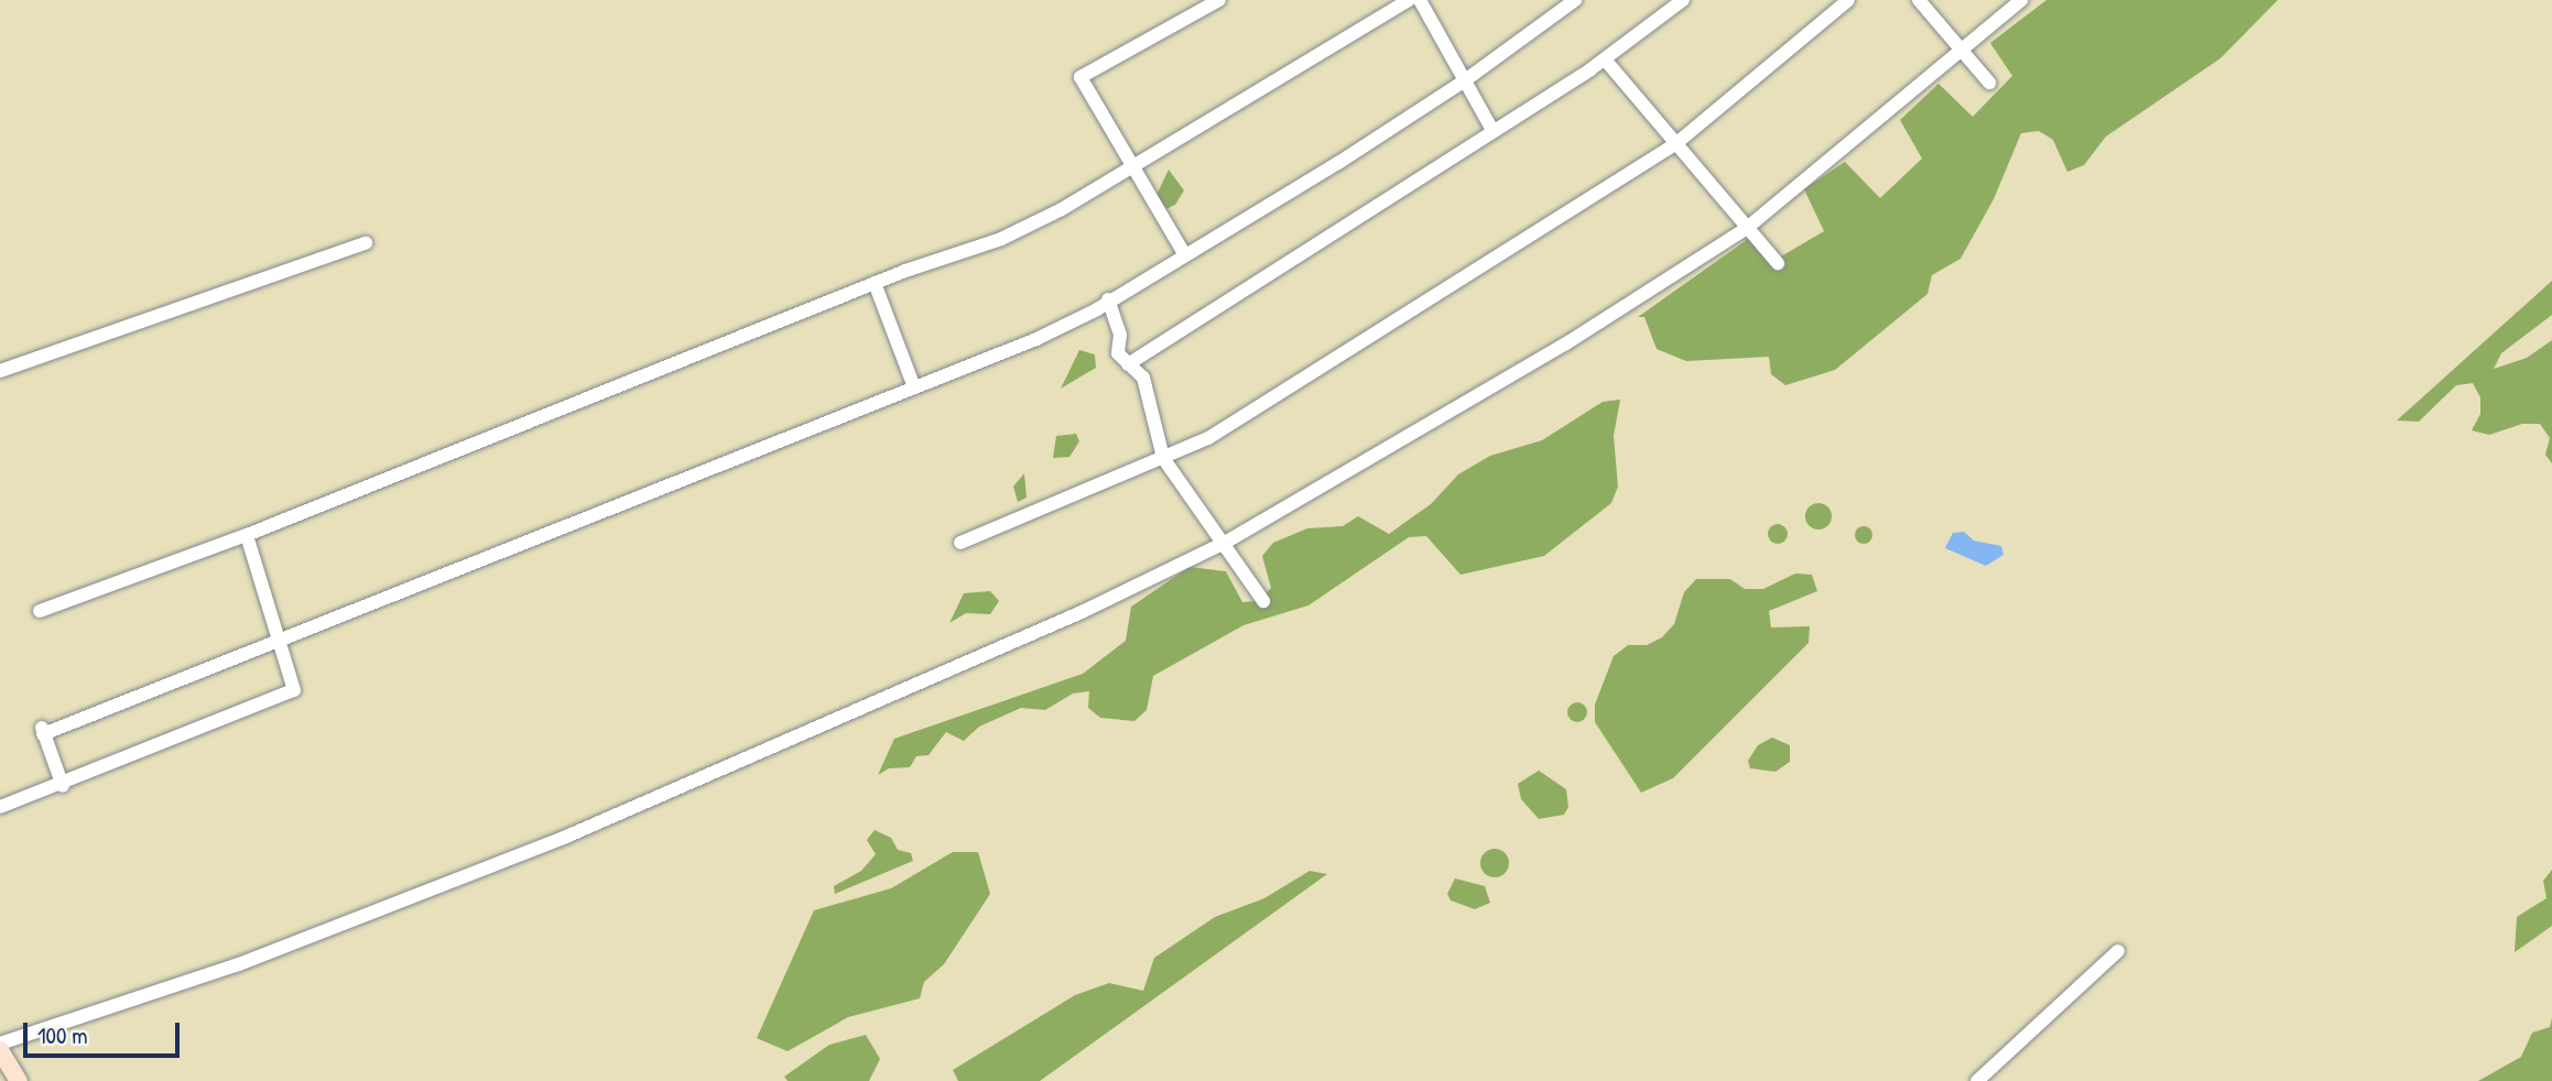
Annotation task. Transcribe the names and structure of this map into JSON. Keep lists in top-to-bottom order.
{
  "scale_bar": "100 m"
}
